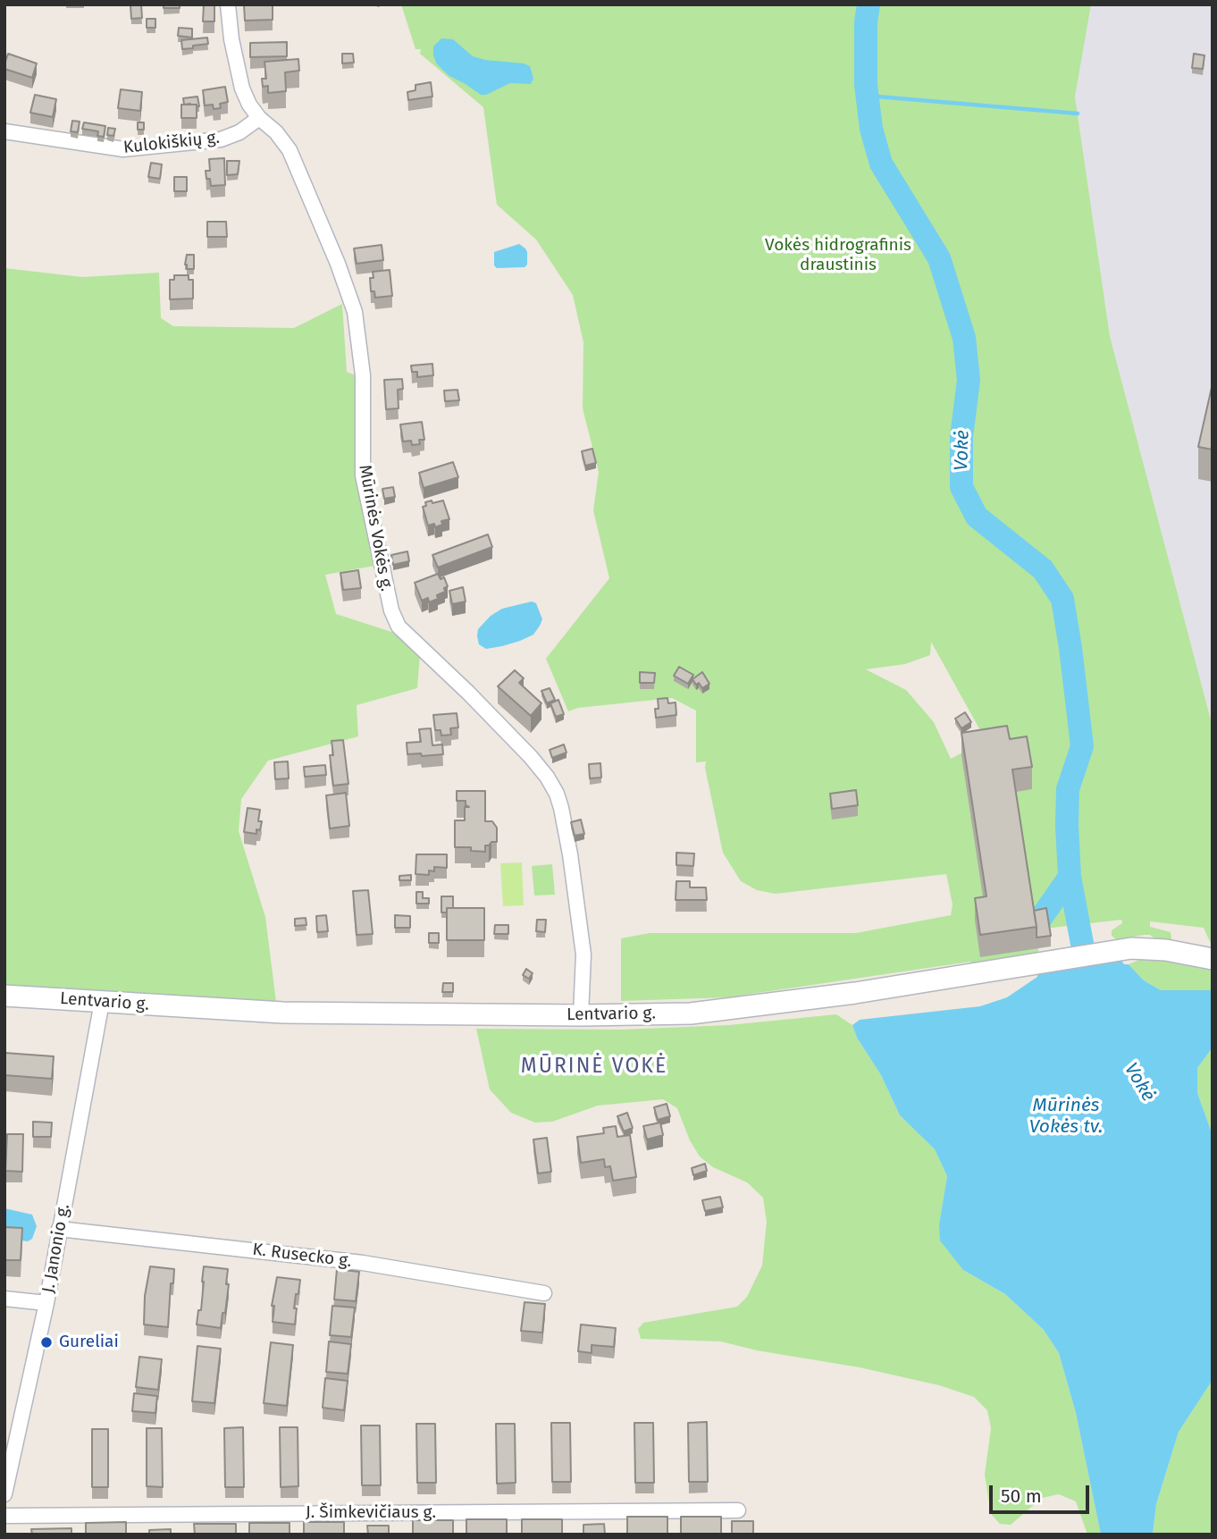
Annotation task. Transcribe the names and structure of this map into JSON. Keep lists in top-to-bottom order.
{
  "streets": {
    "main road": ["Lentvario g."],
    "street": [
      "Kulokiškių g.",
      "Mūrinės Vokės g.",
      "J. Janonio g.",
      "K. Rusecko g.",
      "J. Šimkevičiaus g."
    ]
  },
  "crossings": [
    ["Kulokiškių g.", "Mūrinės Vokės g."],
    ["Mūrinės Vokės g.", "Lentvario g."],
    ["Lentvario g.", "J. Janonio g."],
    ["J. Janonio g.", "K. Rusecko g."]
  ],
  "districts": ["MŪRINĖ VOKĖ"],
  "water": ["Vokė", "Mūrinės Vokės tv."],
  "parks": ["Vokės hidrografinis draustinis"],
  "places": ["Gureliai"],
  "scale_bar": "50 m"
}
